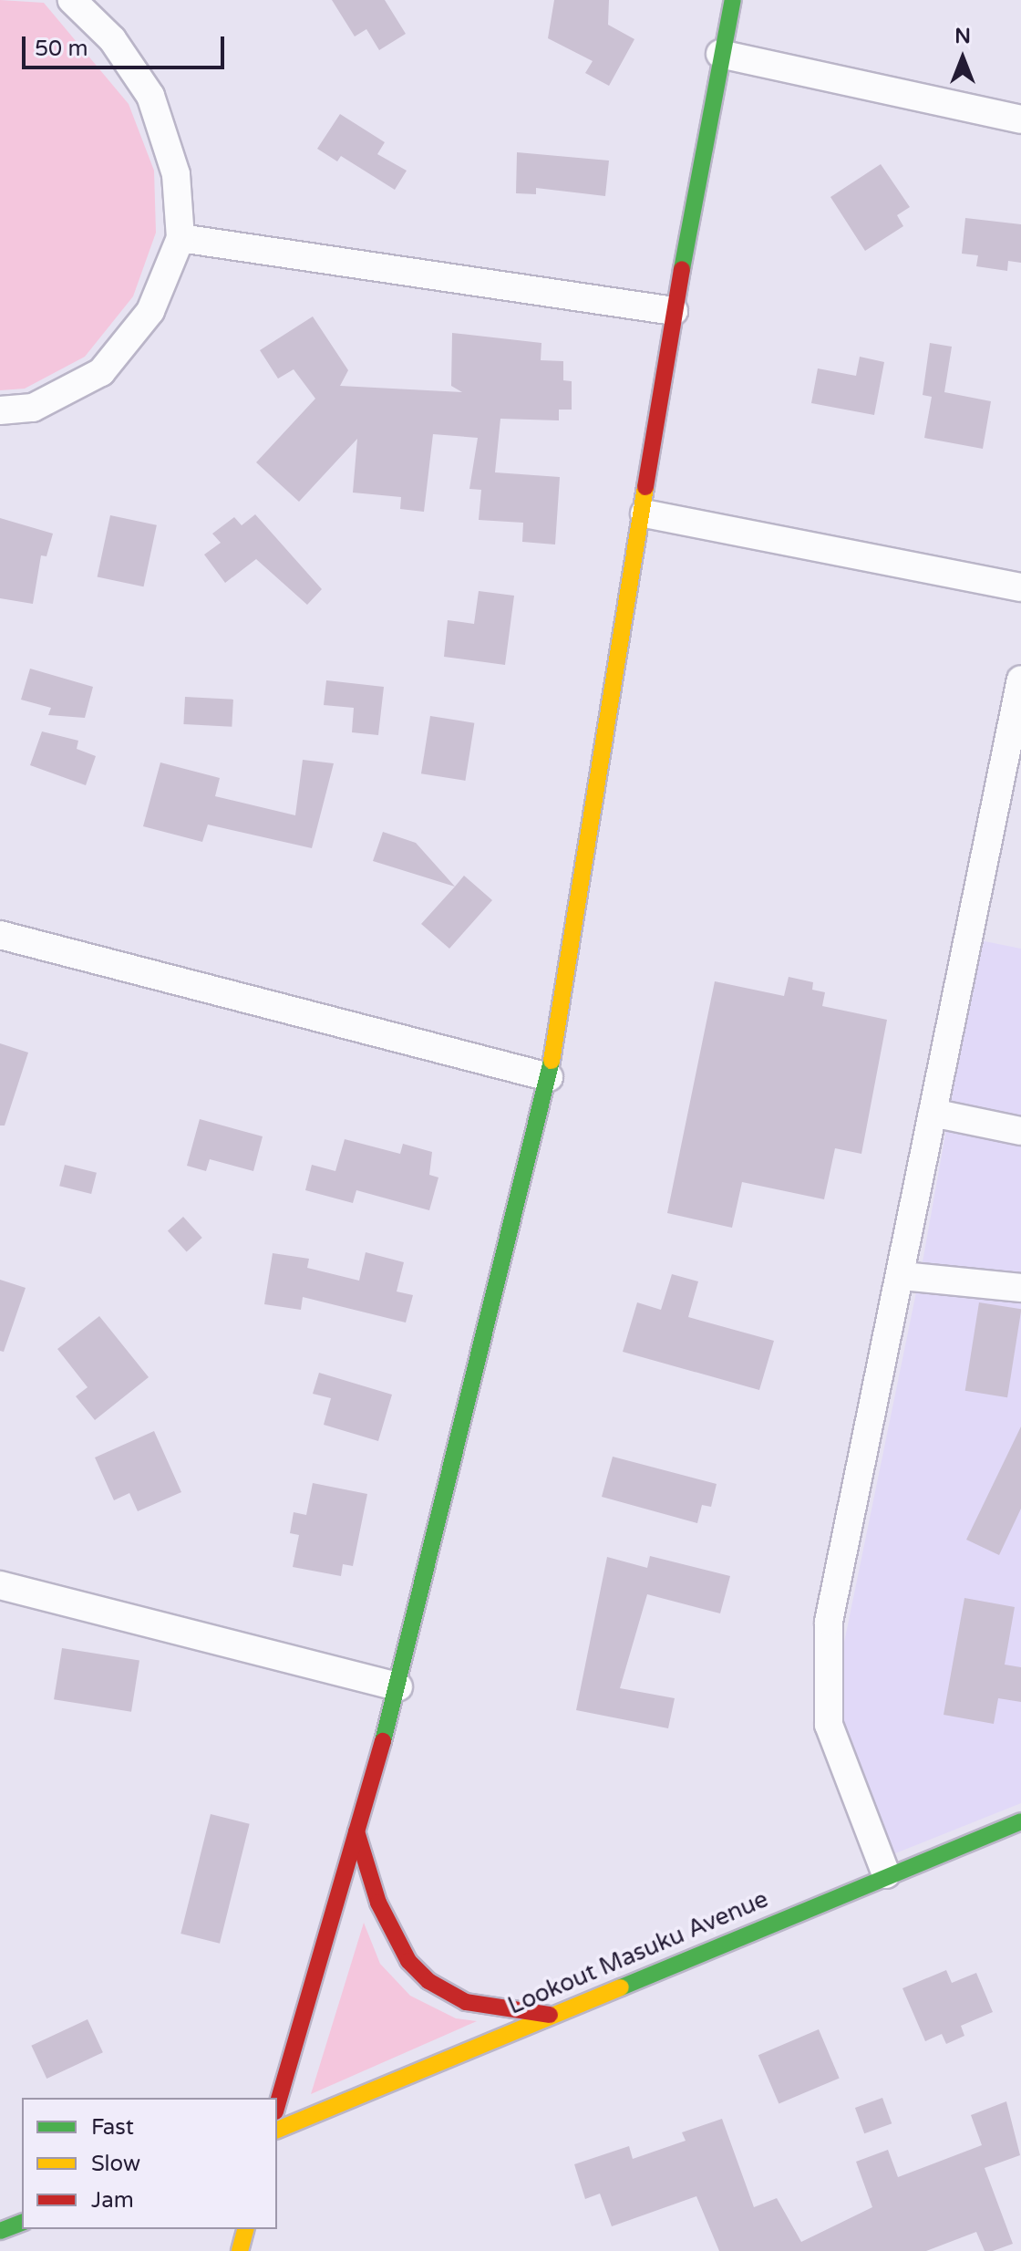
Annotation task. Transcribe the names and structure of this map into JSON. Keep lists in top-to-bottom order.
{
  "streets": {
    "street": ["Lookout Masuku Avenue"]
  },
  "legend": ["Fast", "Slow", "Jam"],
  "scale_bar": "50 m",
  "north": "top"
}
